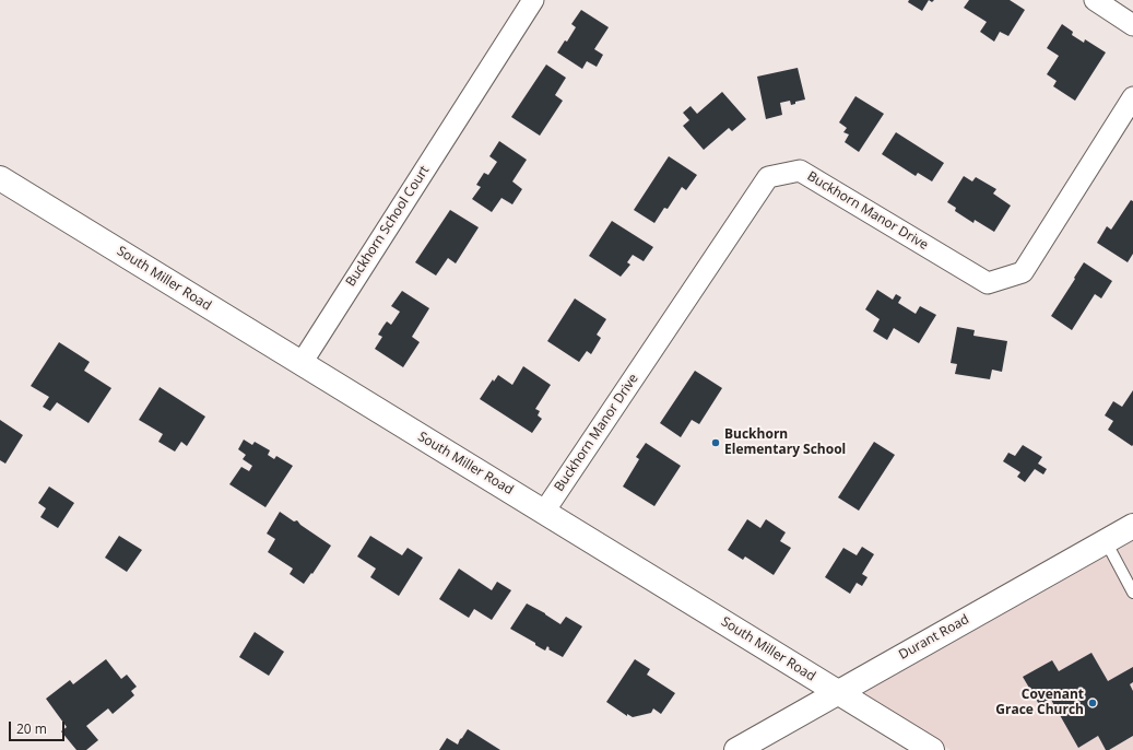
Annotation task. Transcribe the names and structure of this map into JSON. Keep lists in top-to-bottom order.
{
  "streets": {
    "street": [
      "Buckhorn Manor Drive",
      "Buckhorn School Court",
      "South Miller Road",
      "Durant Road"
    ]
  },
  "crossings": [
    ["Buckhorn Manor Drive", "South Miller Road"],
    ["Buckhorn School Court", "South Miller Road"],
    ["South Miller Road", "Durant Road"]
  ],
  "places": ["Buckhorn Elementary School", "Covenant Grace Church"],
  "scale_bar": "20 m"
}
